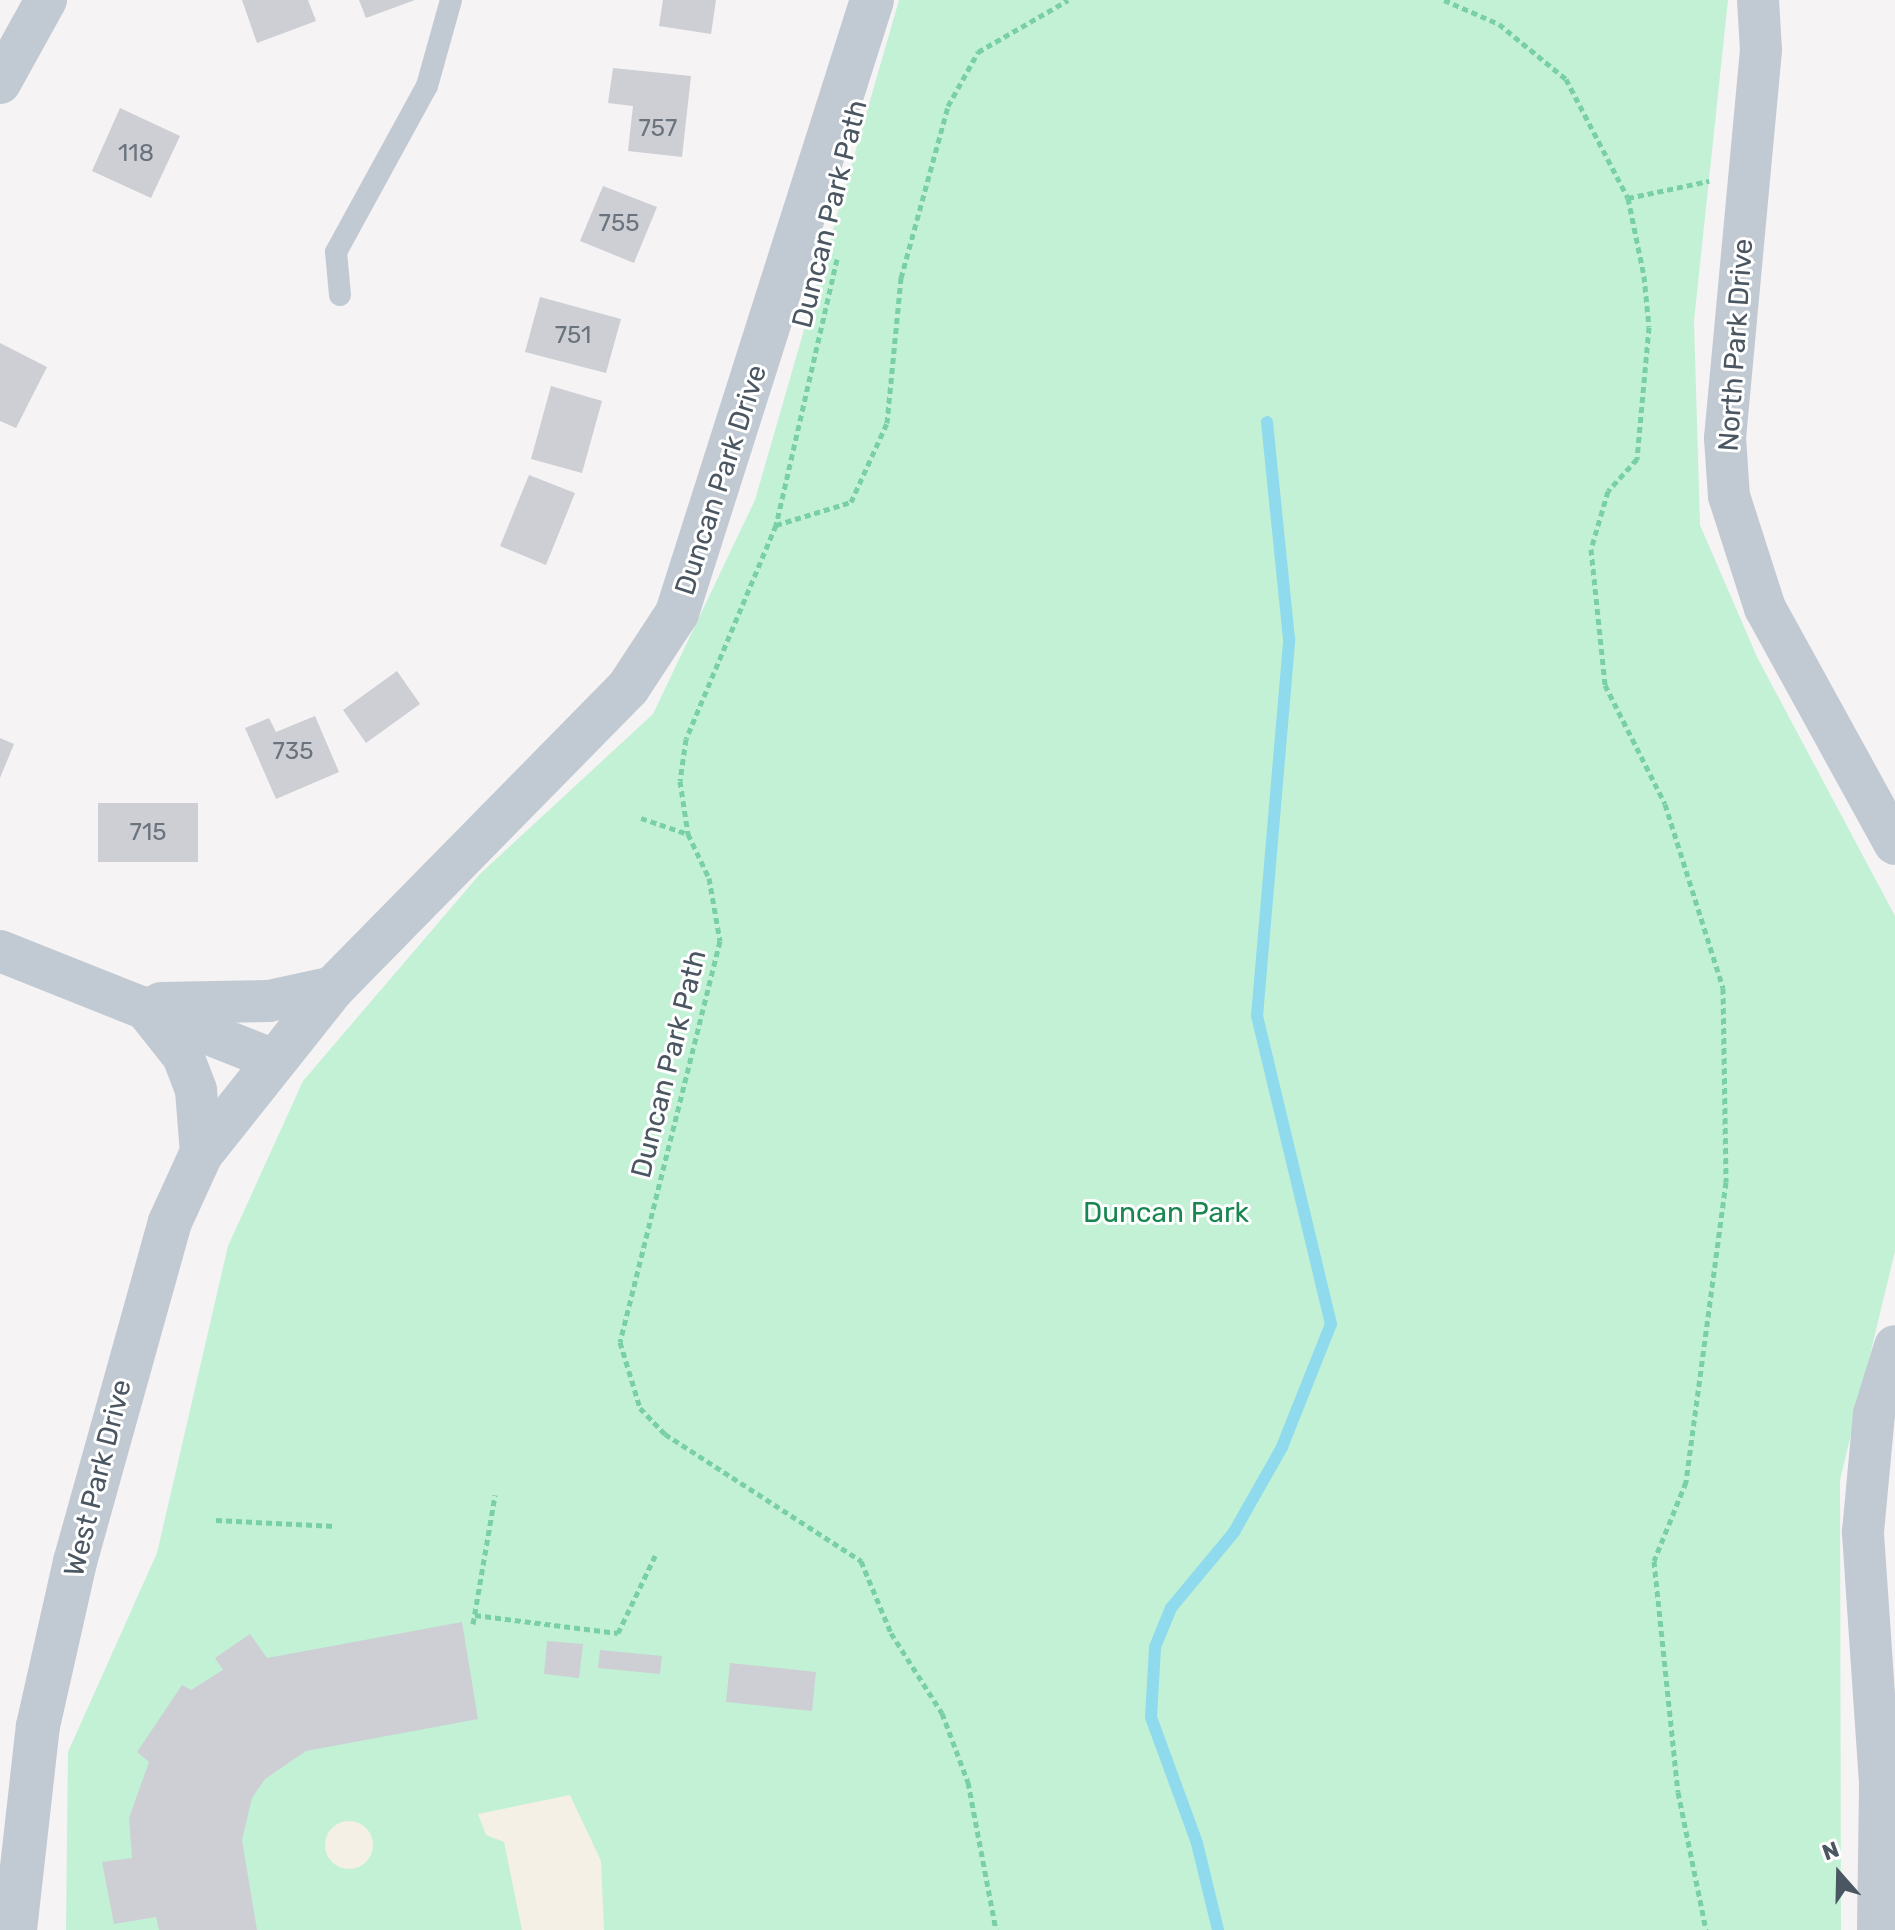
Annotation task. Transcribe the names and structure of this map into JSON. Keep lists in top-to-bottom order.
{
  "streets": {
    "street": ["North Park Drive", "Duncan Park Drive", "West Park Drive"],
    "path": ["Duncan Park Path"]
  },
  "crossings": [
    ["Duncan Park Drive", "West Park Drive"]
  ],
  "parks": ["Duncan Park"],
  "house_numbers": [
    "757",
    "118",
    "755",
    "751",
    "735",
    "715"
  ],
  "north": "top"
}
